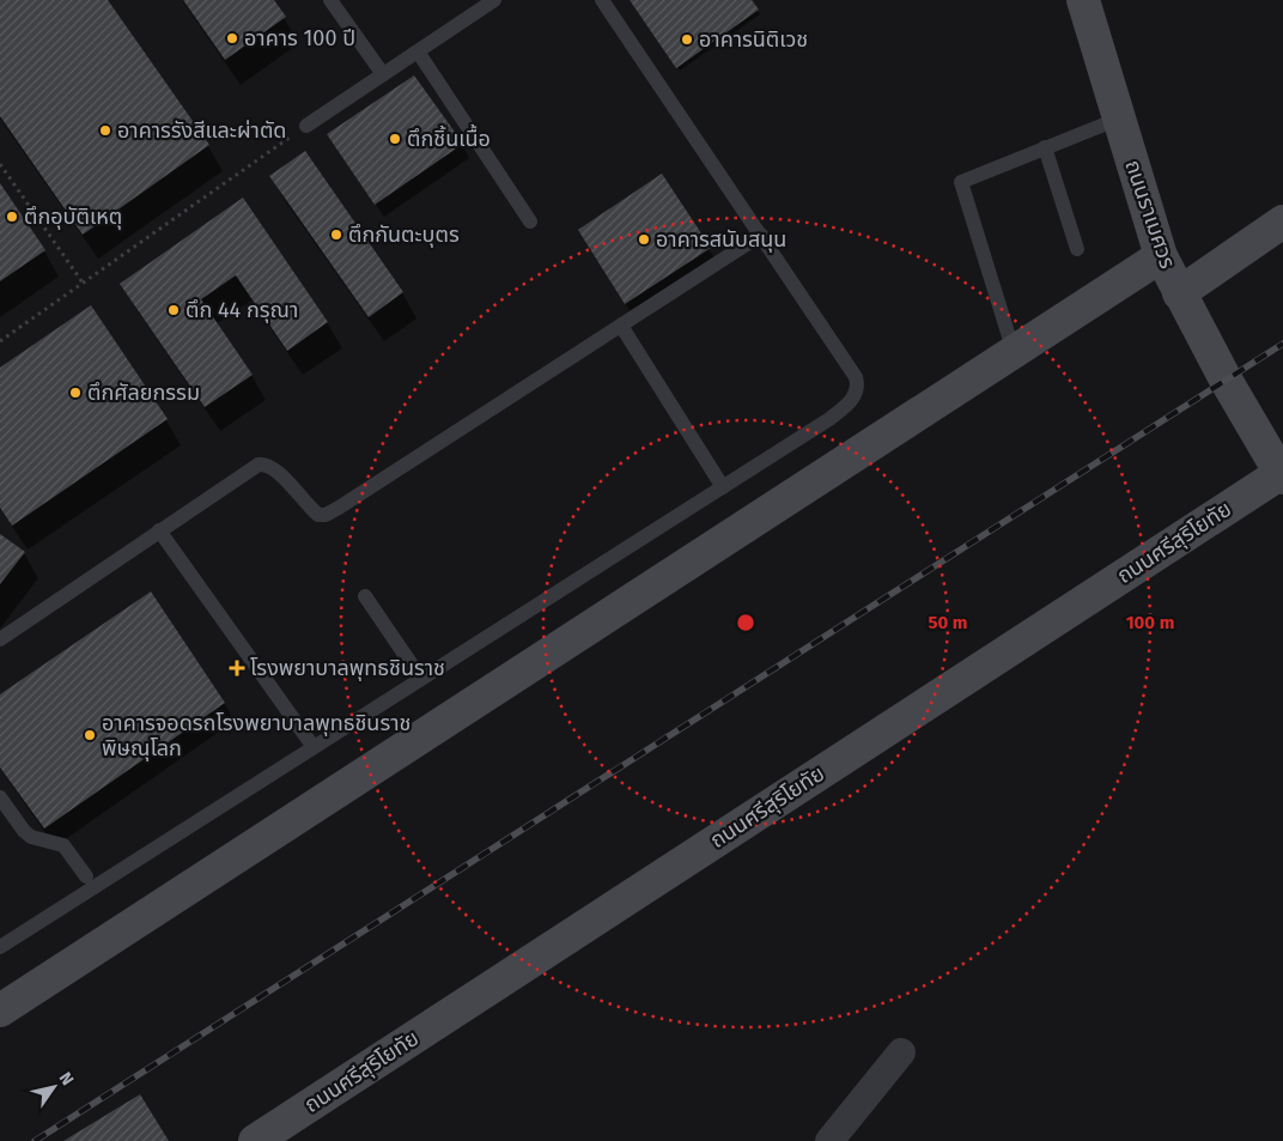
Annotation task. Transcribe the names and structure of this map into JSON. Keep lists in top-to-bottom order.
{
  "streets": {
    "street": ["ถนนราเมศวร", "ถนนศรีสุริโยทัย"]
  },
  "crossings": [
    ["ถนนราเมศวร", "ถนนศรีสุริโยทัย"]
  ],
  "places": {
    "other": [
      "อาคาร 100 ปี",
      "อาคารนิติเวช",
      "อาคารรังสีและผ่าตัด",
      "ตึกชิ้นเนื้อ",
      "ตึกอุบัติเหตุ",
      "ตึกกันตะบุตร",
      "อาคารสนับสนุน",
      "ตึก 44 กรุณา",
      "ตึกศัลยกรรม",
      "อาคารจอดรถโรงพยาบาลพุทธชินราช พิษณุโลก"
    ],
    "health": ["โรงพยาบาลพุทธชินราช"]
  },
  "north": "top right",
  "rings": ["50 m", "100 m"]
}
